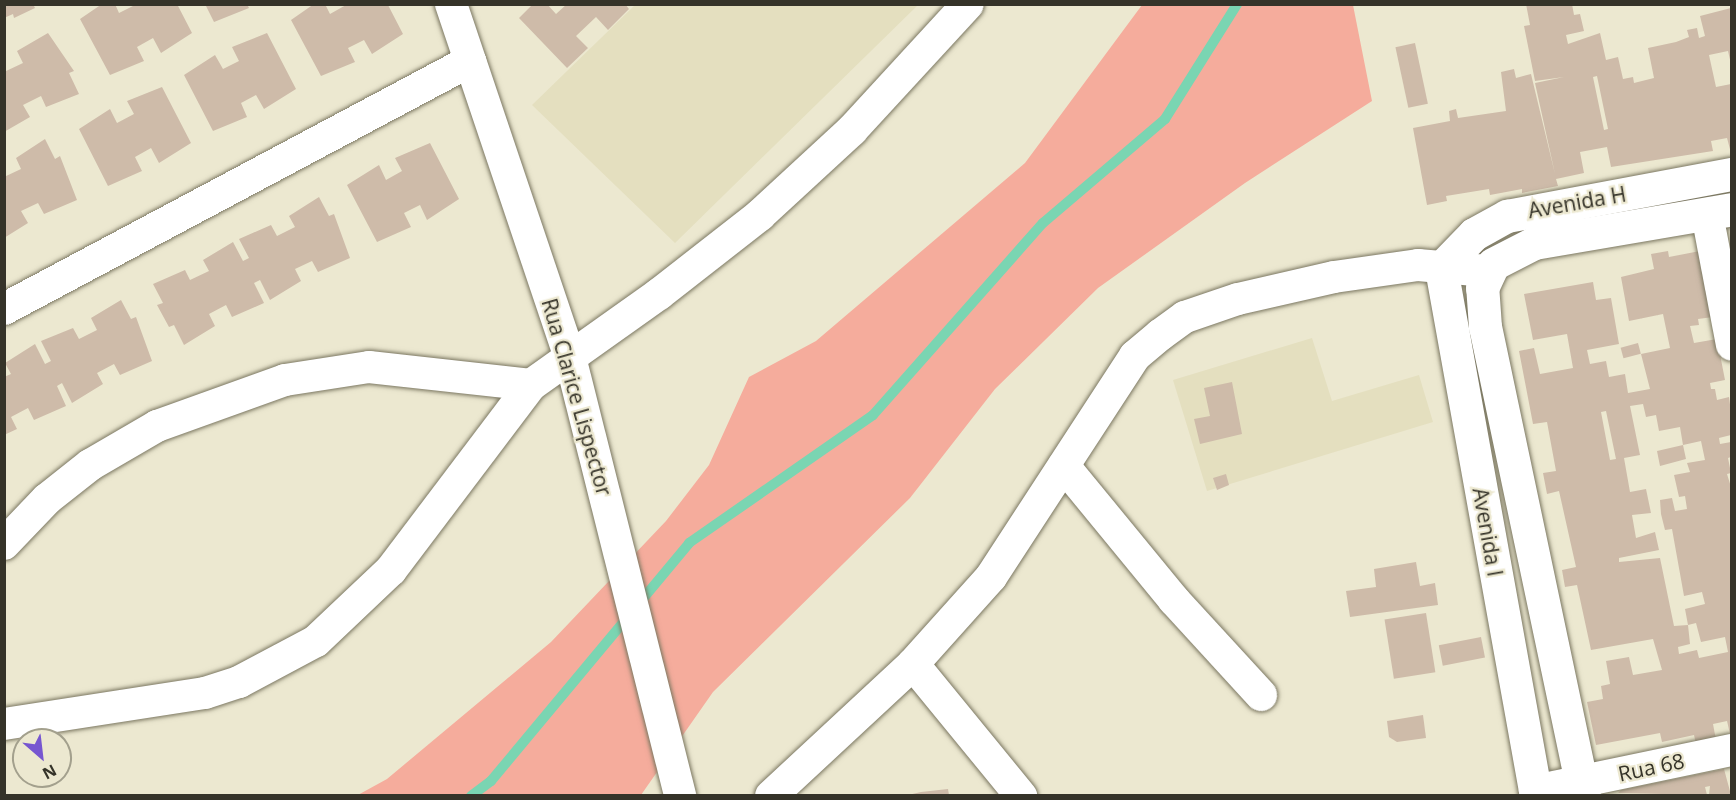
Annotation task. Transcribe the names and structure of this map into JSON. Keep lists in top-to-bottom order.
{
  "streets": {
    "street": [
      "Avenida H",
      "Rua Clarice Lispector",
      "Avenida I",
      "Rua 68"
    ]
  },
  "crossings": [
    ["Avenida H", "Avenida I"],
    ["Avenida I", "Rua 68"]
  ],
  "north": "bottom right"
}
